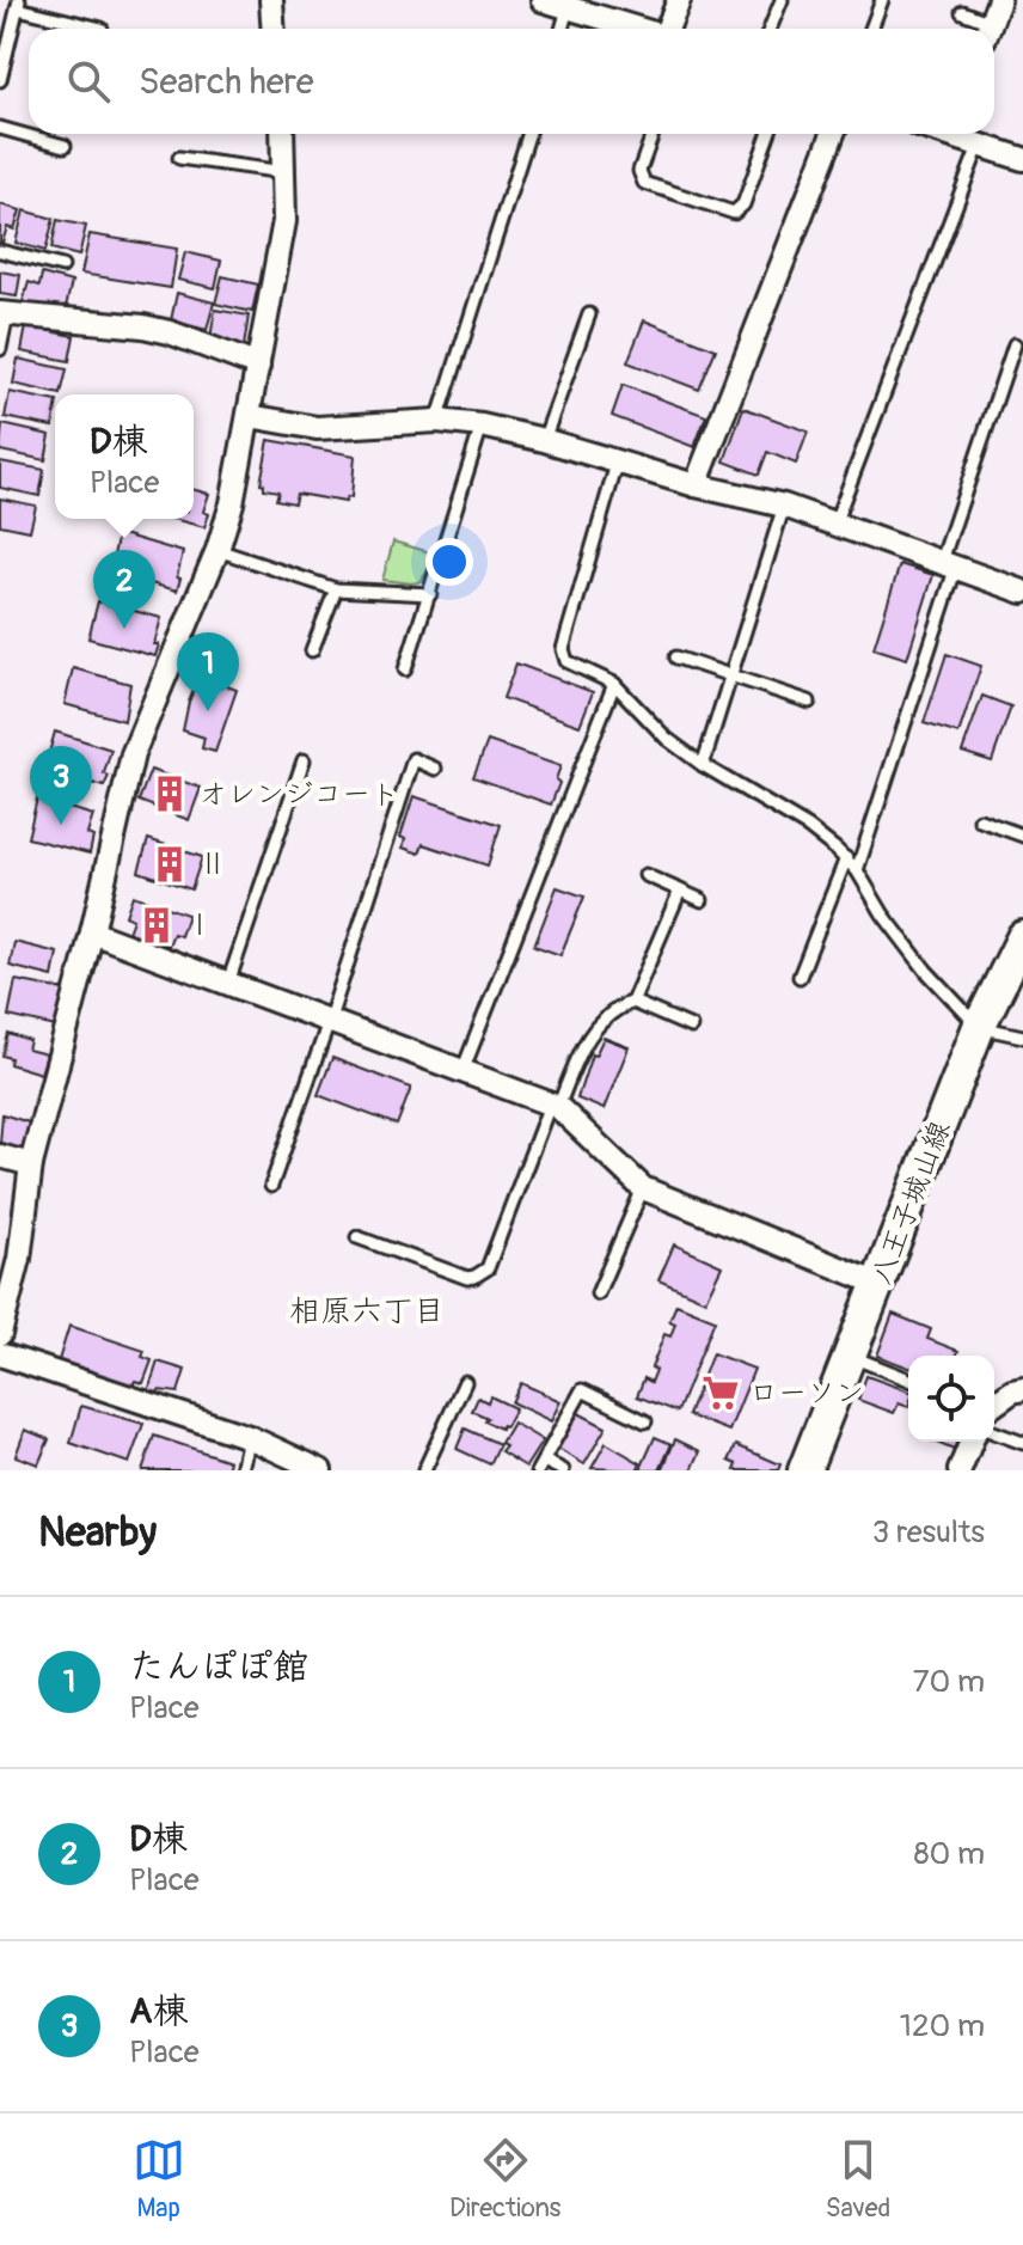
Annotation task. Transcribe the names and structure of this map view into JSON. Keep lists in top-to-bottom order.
{
  "streets": {
    "main road": ["八王子城山線"]
  },
  "districts": ["相原六丁目"],
  "places": {
    "building": ["オレンジコート", "Ⅱ", "Ⅰ"],
    "supermarket": ["ローソン"]
  },
  "page": {
    "search": "Search here",
    "popup": ["D棟", "Place"],
    "pins": ["2", "1", "3"],
    "heading": ["Nearby", "3 results"],
    "list": [
      {
        "mark": "1",
        "name": "たんぽぽ館",
        "note": "Place",
        "value": "70 m"
      },
      {
        "mark": "2",
        "name": "D棟",
        "note": "Place",
        "value": "80 m"
      },
      {
        "mark": "3",
        "name": "A棟",
        "note": "Place",
        "value": "120 m"
      }
    ],
    "nav": ["Map", "Directions", "Saved"]
  }
}
